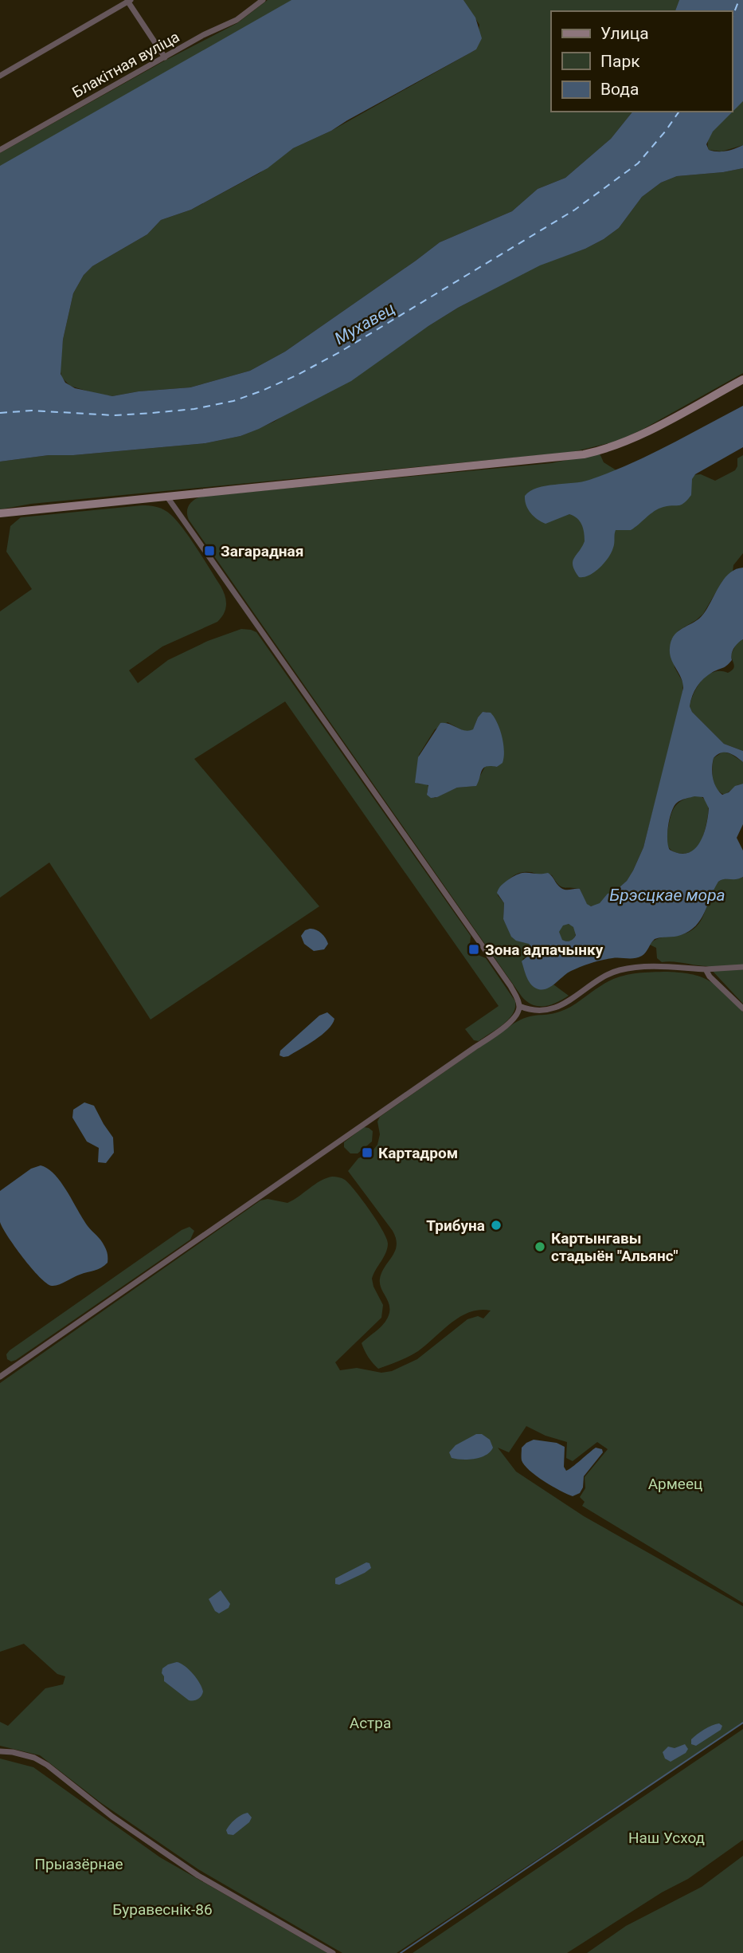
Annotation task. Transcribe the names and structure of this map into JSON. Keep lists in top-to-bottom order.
{
  "streets": {
    "street": ["Блакітная вуліца"]
  },
  "water": ["Мухавец", "Брэсцкае мора"],
  "parks": [
    "Армеец",
    "Астра",
    "Наш Усход",
    "Прыазёрнае",
    "Буравеснік-86"
  ],
  "places": {
    "transit": ["Загарадная", "Зона адпачынку", "Картадром"],
    "other": ["Трибуна", "Картынгавы стадыён \"Альянс\""]
  },
  "legend": ["Улица", "Парк", "Вода"]
}
